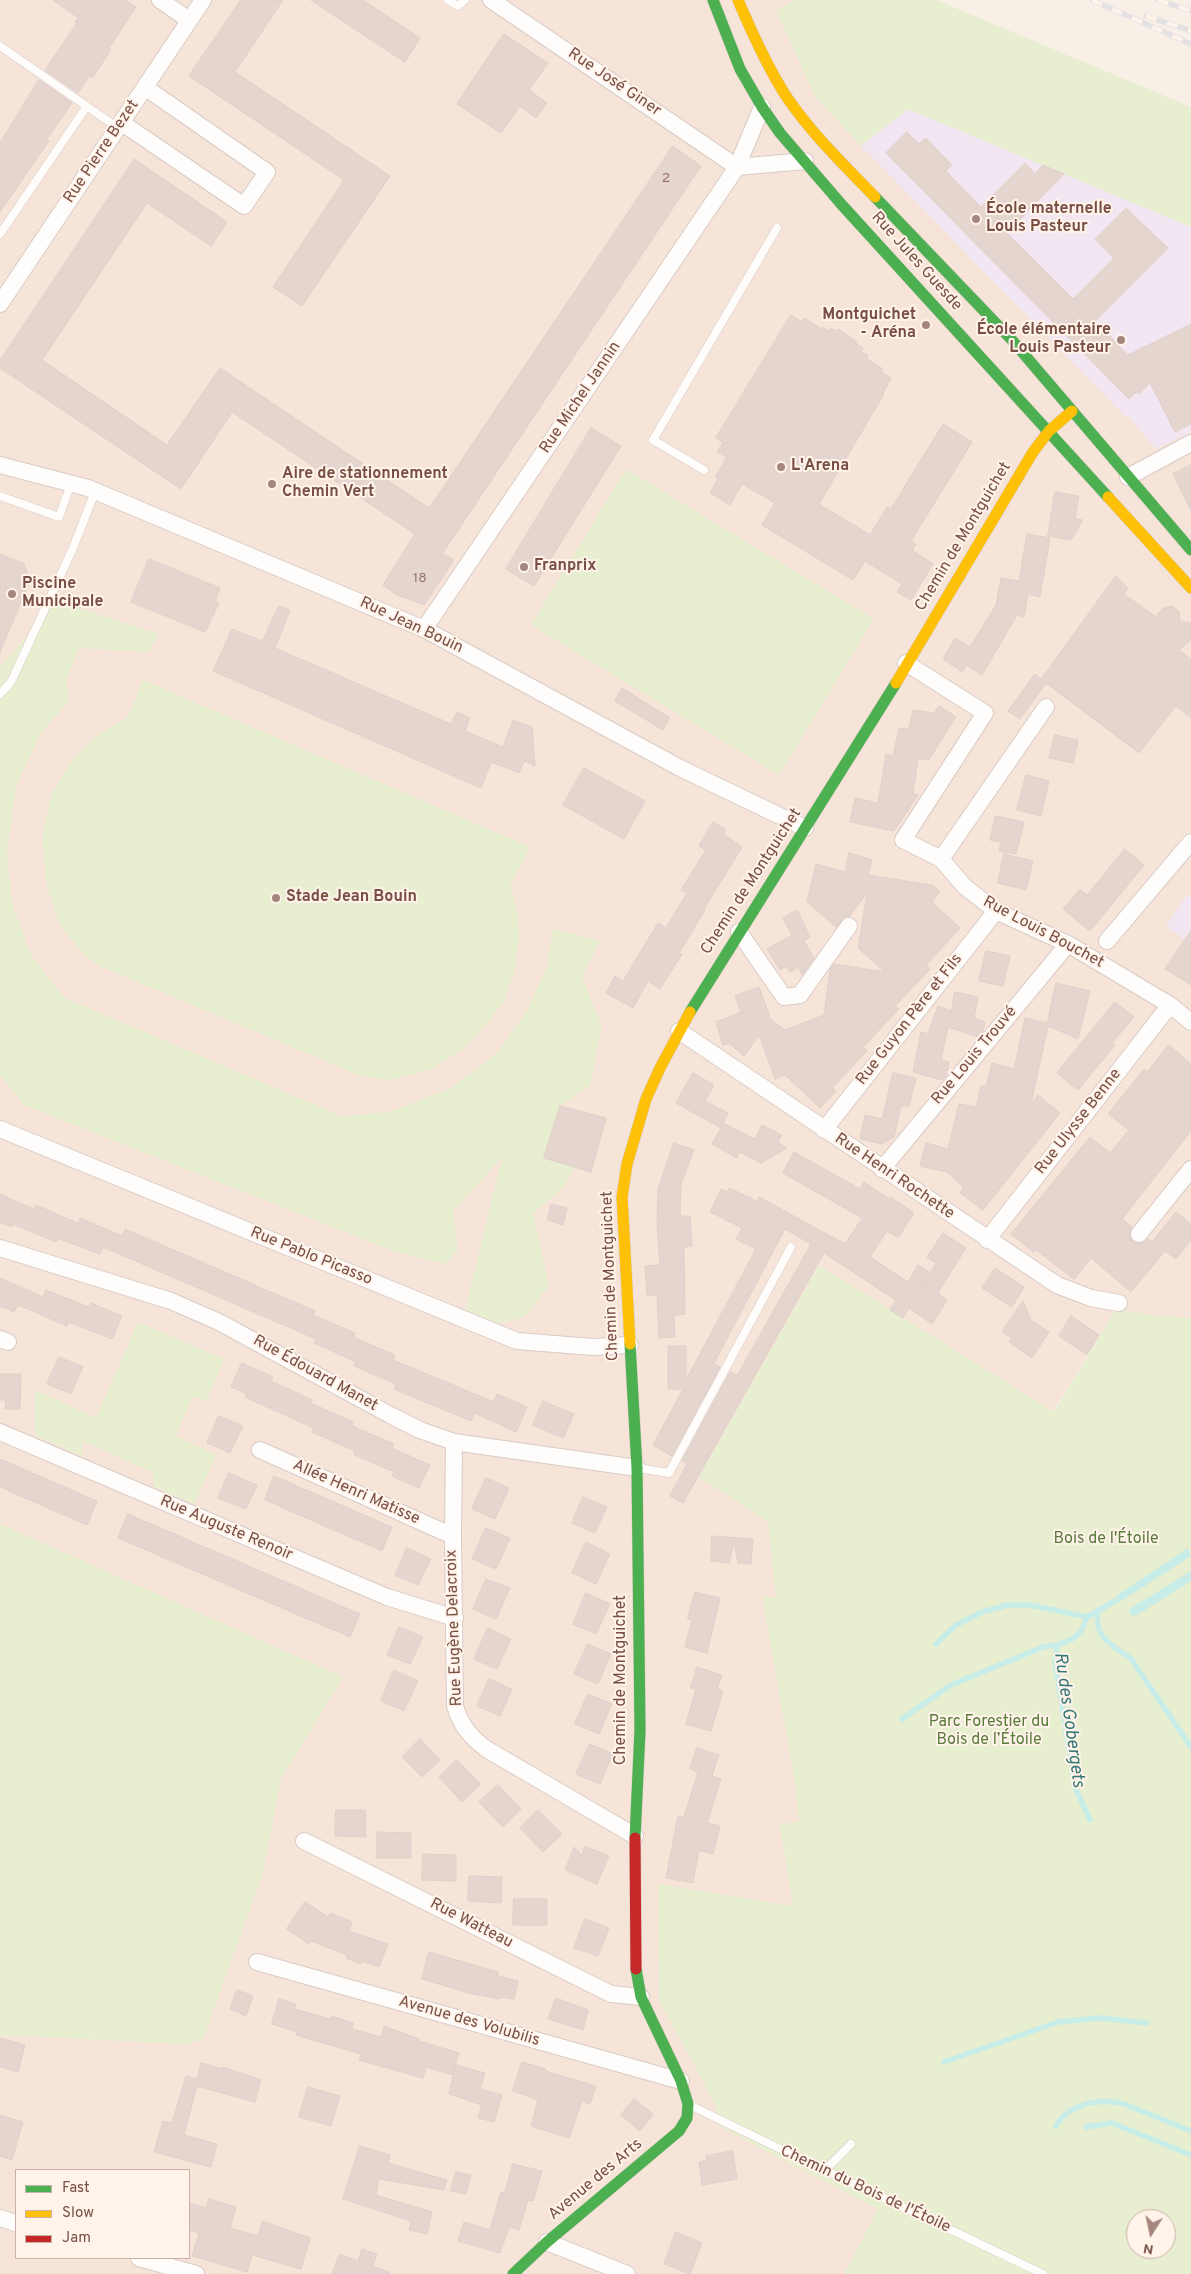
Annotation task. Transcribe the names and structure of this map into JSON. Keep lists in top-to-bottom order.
{
  "streets": {
    "street": [
      "Rue José Giner",
      "Rue Pierre Bezet",
      "Rue Jules Guesde",
      "Rue Michel Jannin",
      "Chemin de Montguichet",
      "Rue Jean Bouin",
      "Rue Louis Bouchet",
      "Rue Guyon Père et Fils",
      "Rue Louis Trouvé",
      "Rue Ulysse Benne",
      "Rue Henri Rochette",
      "Rue Pablo Picasso",
      "Rue Édouard Manet",
      "Allée Henri Matisse",
      "Rue Auguste Renoir",
      "Rue Eugène Delacroix",
      "Rue Watteau",
      "Avenue des Volubilis",
      "Avenue des Arts"
    ],
    "lane": ["Chemin du Bois de l'Étoile"]
  },
  "crossings": [
    ["Rue José Giner", "Rue Michel Jannin"],
    ["Rue Jules Guesde", "Rue Michel Jannin"],
    ["Rue Jules Guesde", "Chemin de Montguichet"],
    ["Rue Michel Jannin", "Rue Jean Bouin"],
    ["Chemin de Montguichet", "Rue Jean Bouin"],
    ["Chemin de Montguichet", "Rue Louis Bouchet"],
    ["Chemin de Montguichet", "Rue Henri Rochette"],
    ["Chemin de Montguichet", "Rue Pablo Picasso"],
    ["Chemin de Montguichet", "Rue Édouard Manet"],
    ["Chemin de Montguichet", "Rue Eugène Delacroix"],
    ["Chemin de Montguichet", "Rue Watteau"],
    ["Chemin de Montguichet", "Avenue des Volubilis"],
    ["Chemin de Montguichet", "Avenue des Arts"],
    ["Chemin de Montguichet", "Chemin du Bois de l'Étoile"],
    ["Rue Louis Bouchet", "Rue Guyon Père et Fils"],
    ["Rue Louis Bouchet", "Rue Louis Trouvé"],
    ["Rue Louis Bouchet", "Rue Ulysse Benne"],
    ["Rue Guyon Père et Fils", "Rue Henri Rochette"],
    ["Rue Louis Trouvé", "Rue Henri Rochette"],
    ["Rue Ulysse Benne", "Rue Henri Rochette"],
    ["Rue Édouard Manet", "Rue Eugène Delacroix"],
    ["Allée Henri Matisse", "Rue Eugène Delacroix"],
    ["Rue Auguste Renoir", "Rue Eugène Delacroix"],
    ["Avenue des Arts", "Chemin du Bois de l'Étoile"]
  ],
  "water": ["Ru des Gobergets"],
  "parks": ["Bois de l'Étoile", "Parc Forestier du Bois de l’Étoile"],
  "places": [
    "École maternelle Louis Pasteur",
    "Montguichet - Aréna",
    "École élémentaire Louis Pasteur",
    "L'Arena",
    "Aire de stationnement Chemin Vert",
    "Franprix",
    "Piscine Municipale",
    "Stade Jean Bouin"
  ],
  "house_numbers": ["2", "18"],
  "legend": ["Fast", "Slow", "Jam"],
  "north": "bottom"
}
